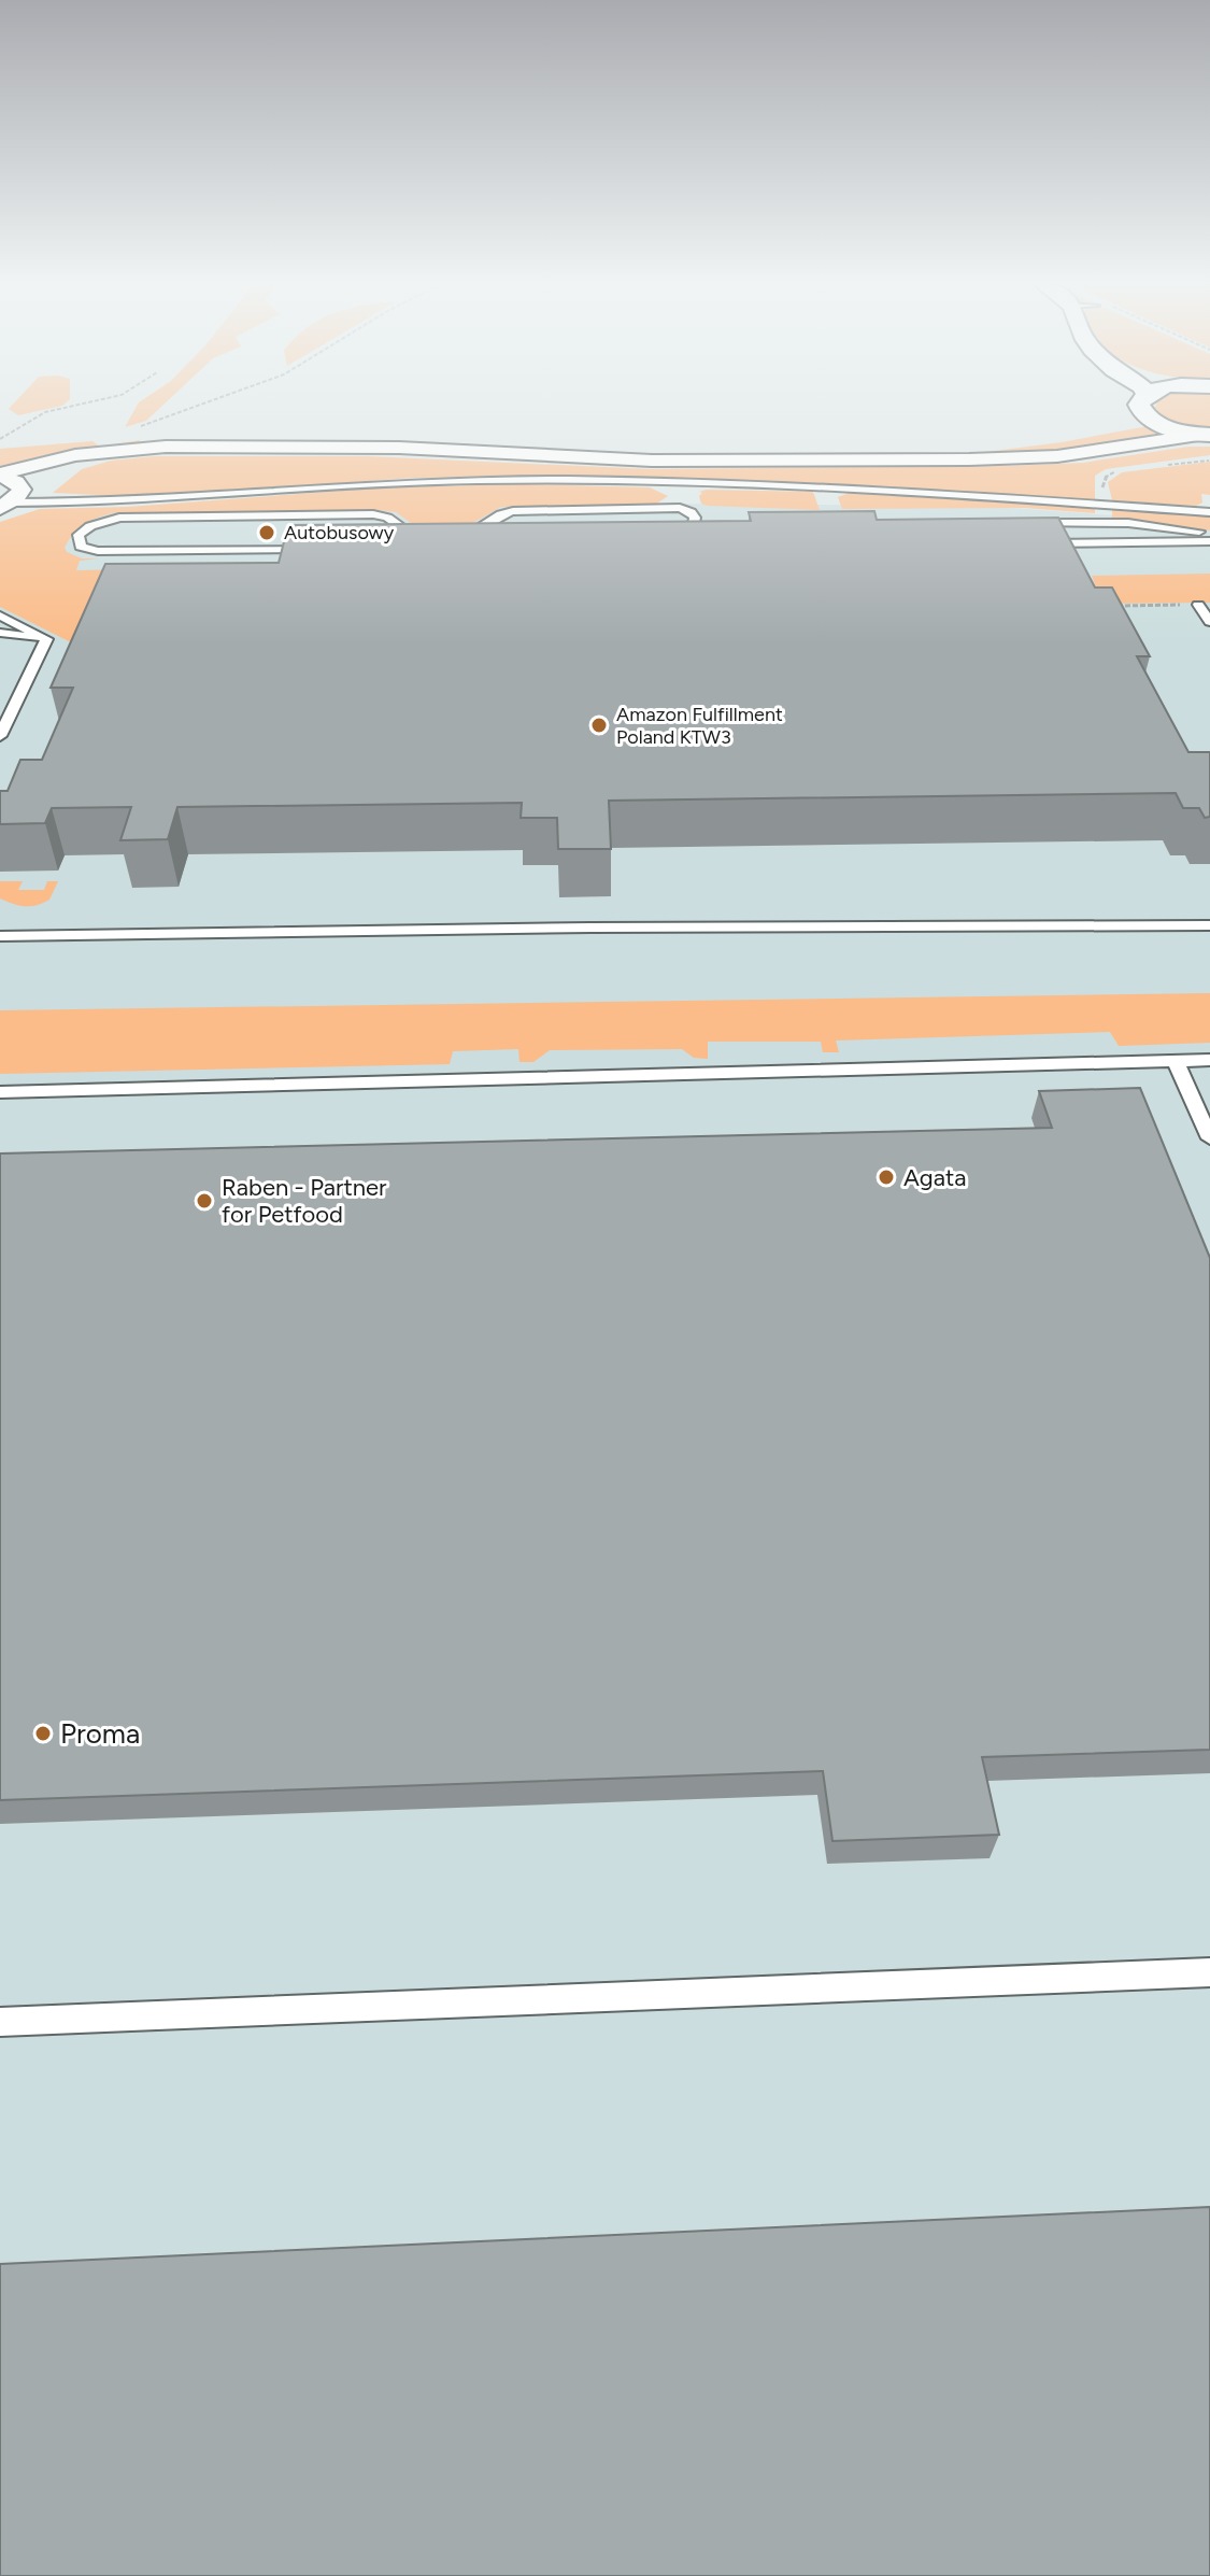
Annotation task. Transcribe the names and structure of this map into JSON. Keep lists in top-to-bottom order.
{
  "places": [
    "Autobusowy",
    "Amazon Fulfillment Poland KTW3",
    "Agata",
    "Raben - Partner for Petfood",
    "Proma"
  ]
}
